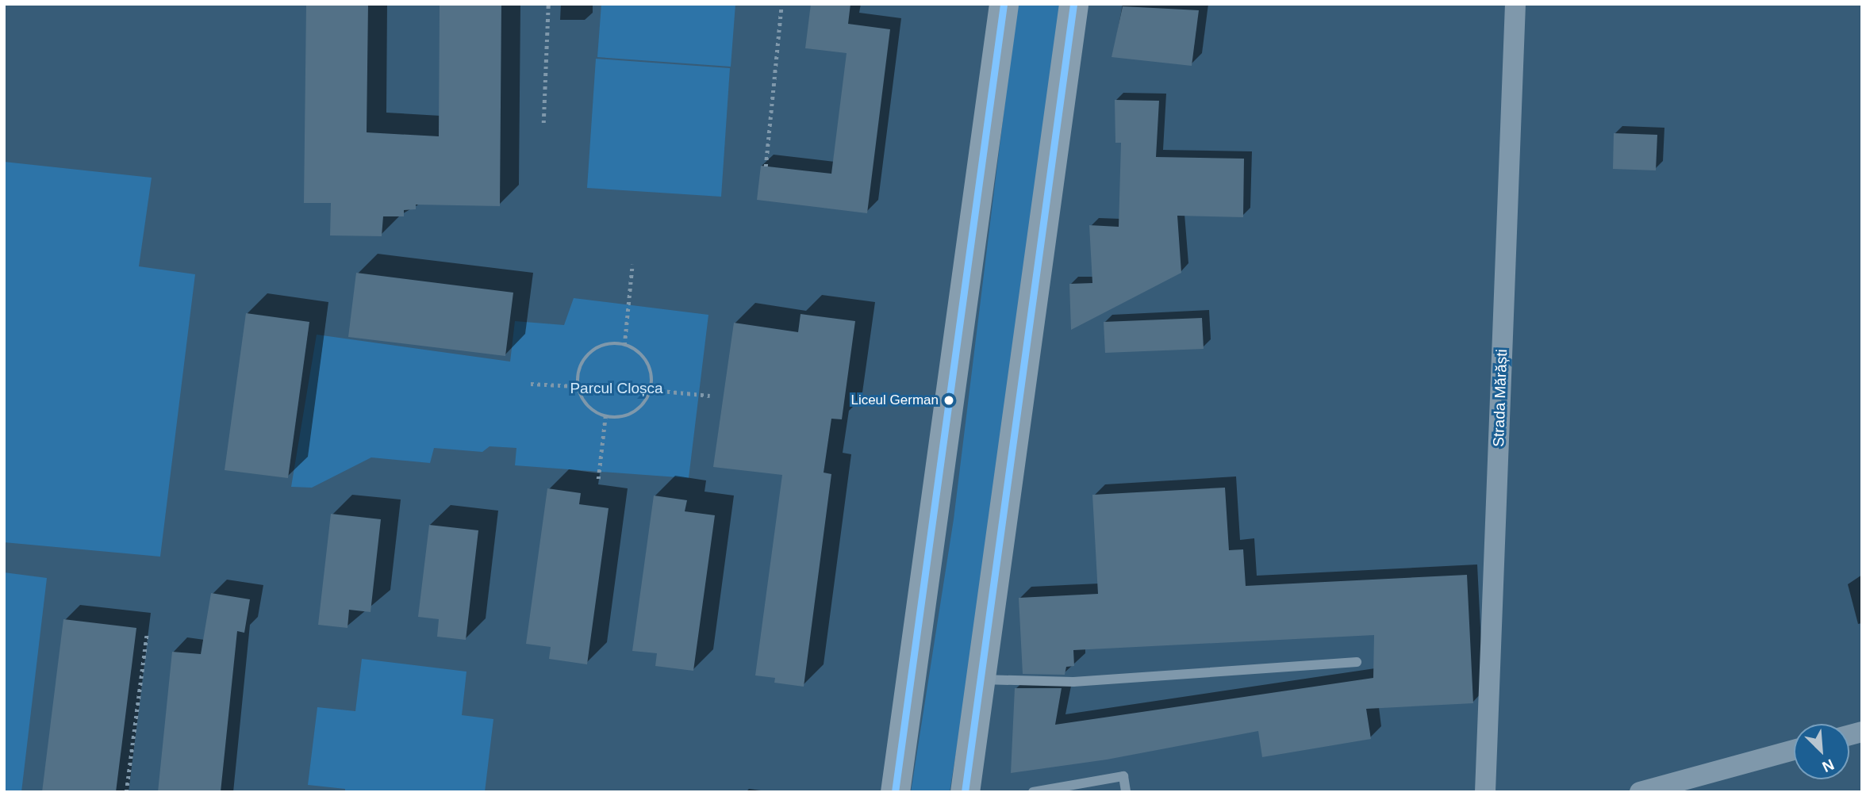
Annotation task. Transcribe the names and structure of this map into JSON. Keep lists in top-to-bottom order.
{
  "streets": {
    "street": ["Strada Mărăști"]
  },
  "parks": ["Parcul Cloșca"],
  "places": ["Liceul German"],
  "north": "bottom right"
}
